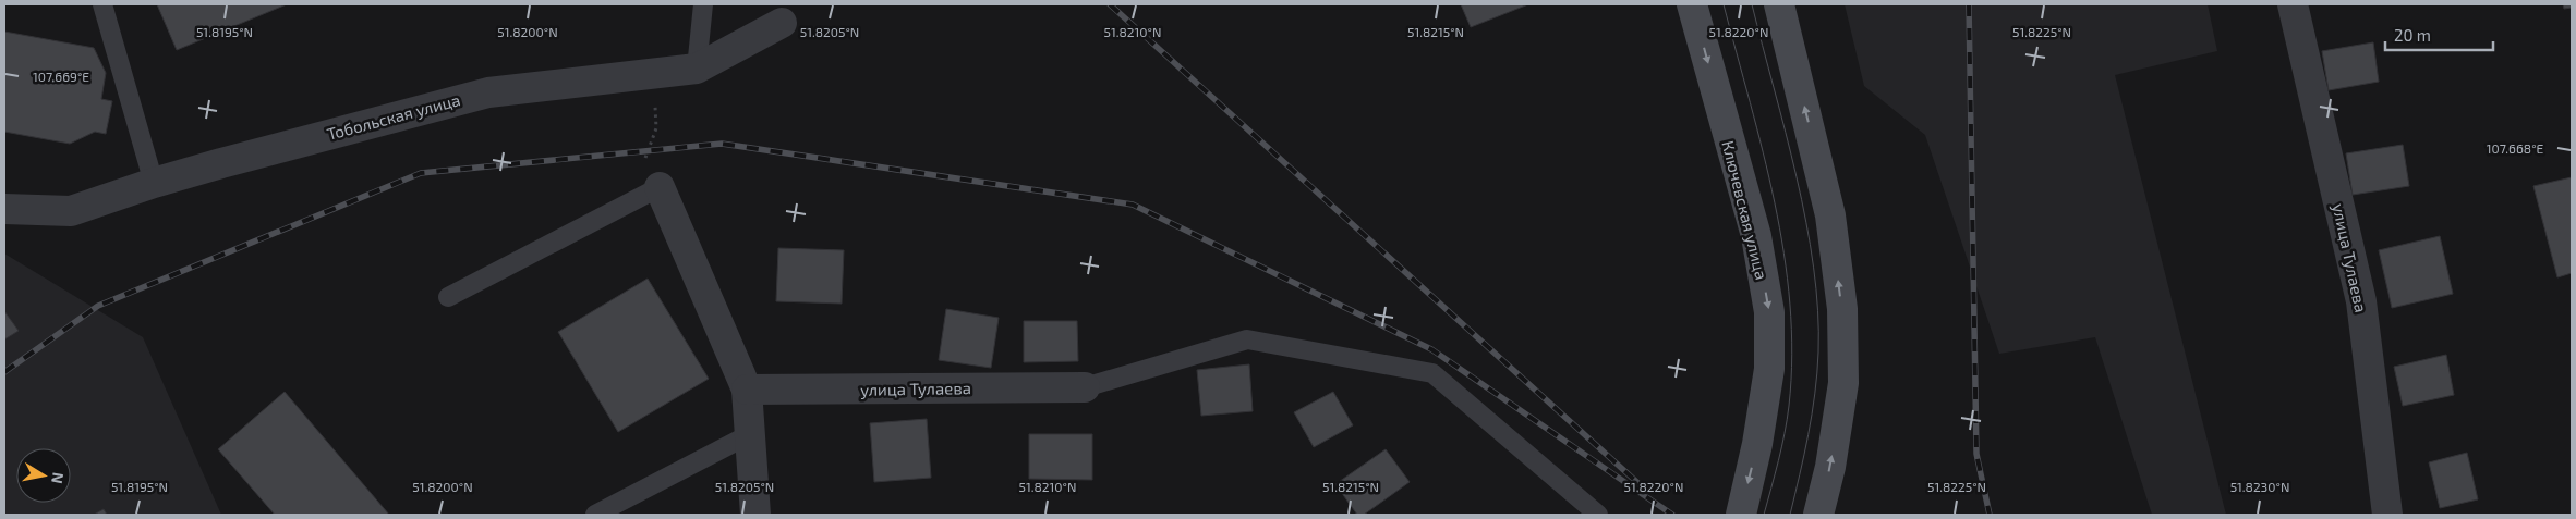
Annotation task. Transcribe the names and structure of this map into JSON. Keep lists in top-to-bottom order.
{
  "streets": {
    "main road": ["Ключевская улица"],
    "street": ["Тобольская улица", "улица Тулаева"]
  },
  "scale_bar": "20 m",
  "north": "right",
  "coordinates": [
    "51.8195°N",
    "51.8200°N",
    "51.8205°N",
    "51.8210°N",
    "51.8215°N",
    "51.8220°N",
    "51.8225°N",
    "107.669°E",
    "107.668°E",
    "51.8230°N"
  ]
}
